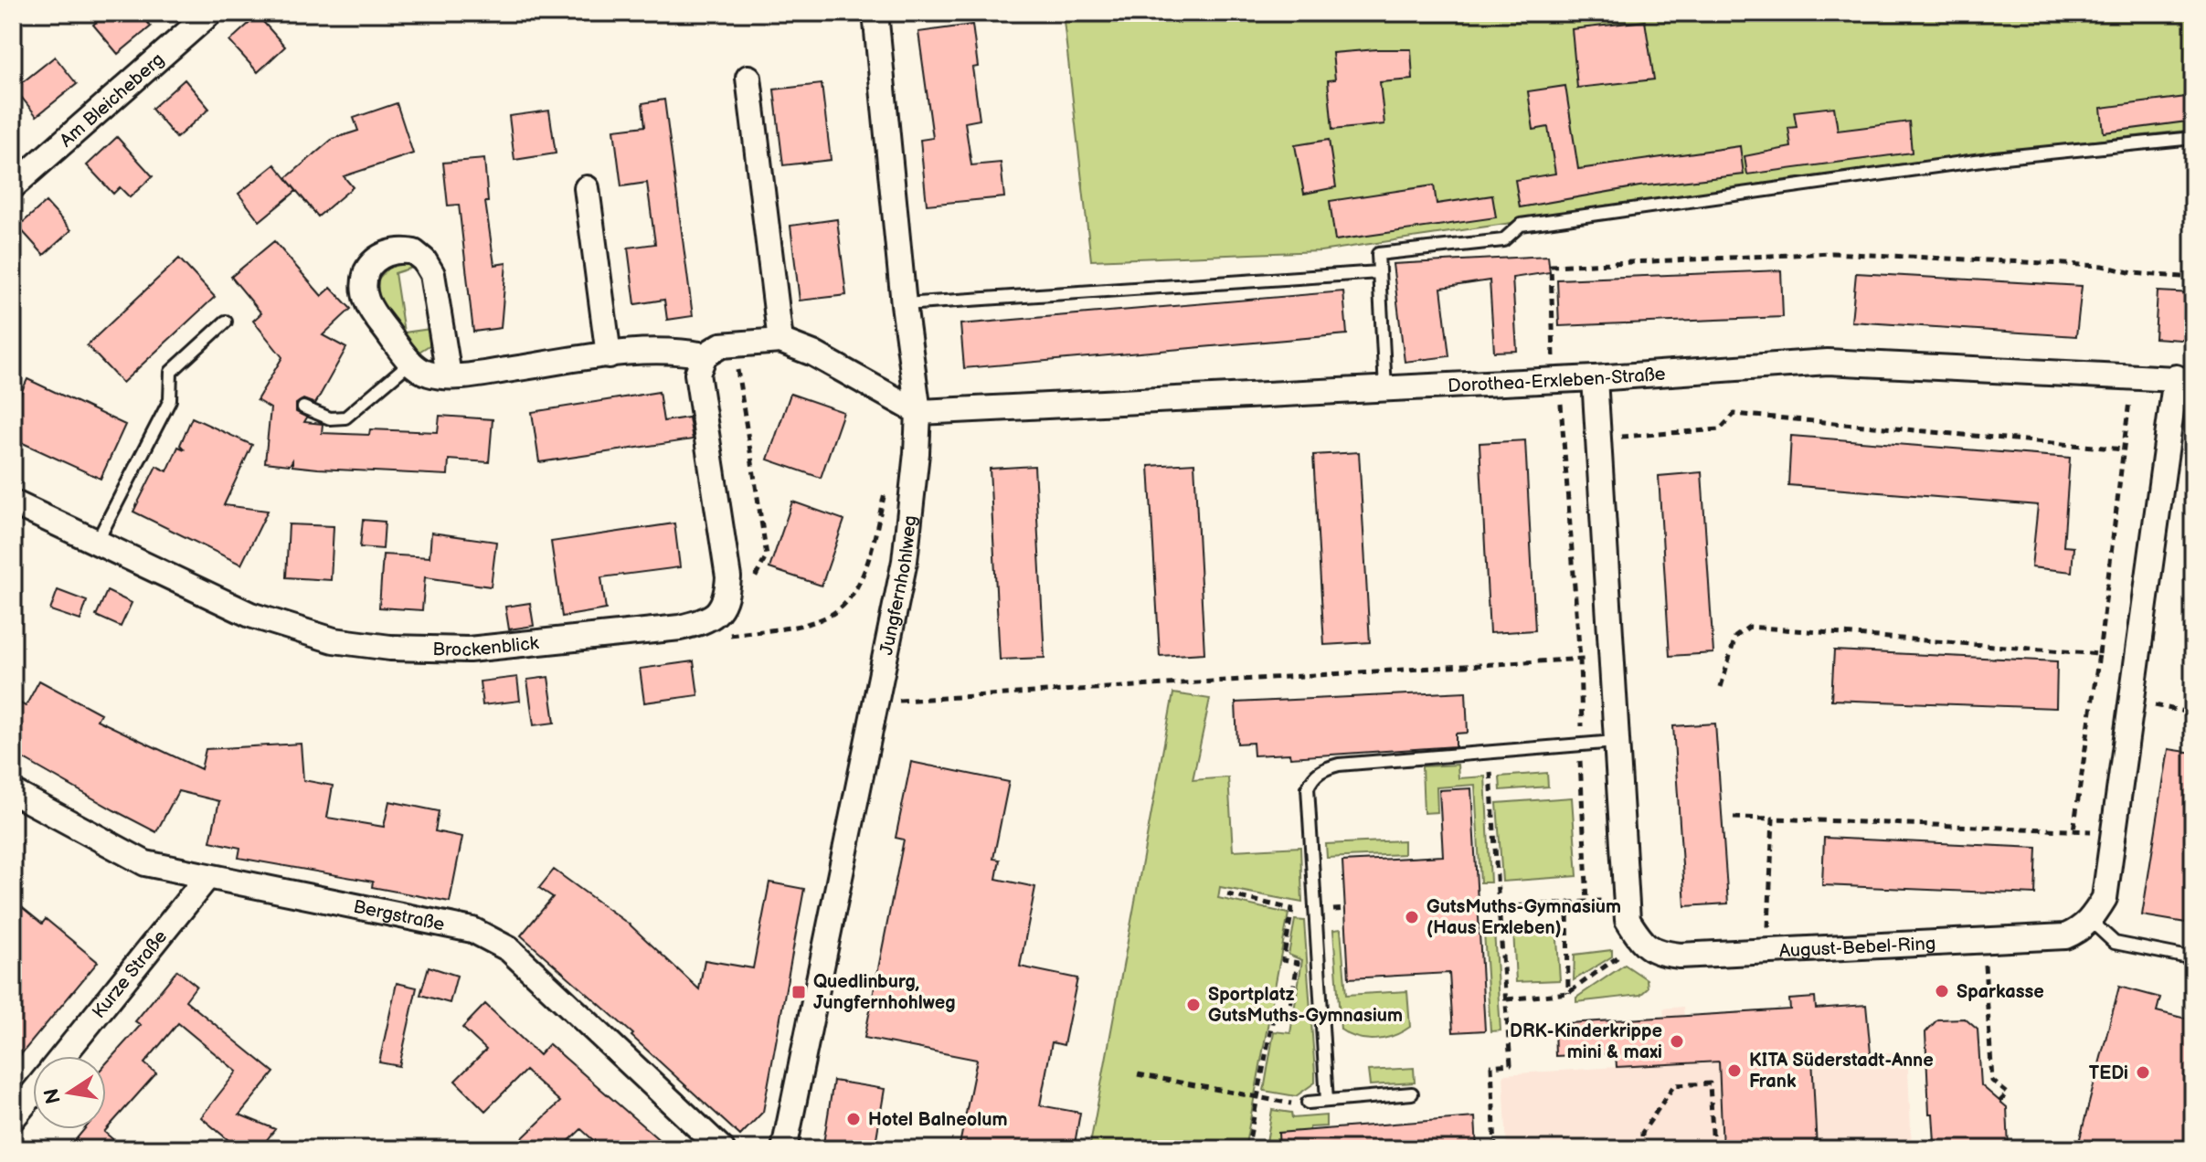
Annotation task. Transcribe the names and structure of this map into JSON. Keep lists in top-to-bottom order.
{
  "streets": {
    "street": [
      "Am Bleicheberg",
      "Dorothea-Erxleben-Straße",
      "Jungfernhohlweg",
      "Brockenblick",
      "Bergstraße",
      "August-Bebel-Ring",
      "Kurze Straße"
    ]
  },
  "crossings": [
    ["Dorothea-Erxleben-Straße", "Jungfernhohlweg"],
    ["Bergstraße", "Kurze Straße"]
  ],
  "places": {
    "other": [
      "GutsMuths-Gymnasium (Haus Erxleben)",
      "Sparkasse",
      "Sportplatz GutsMuths-Gymnasium",
      "DRK-Kinderkrippe mini & maxi",
      "KITA Süderstadt-Anne Frank",
      "TEDi",
      "Hotel Balneolum"
    ],
    "transit": ["Quedlinburg, Jungfernhohlweg"]
  },
  "north": "left"
}
